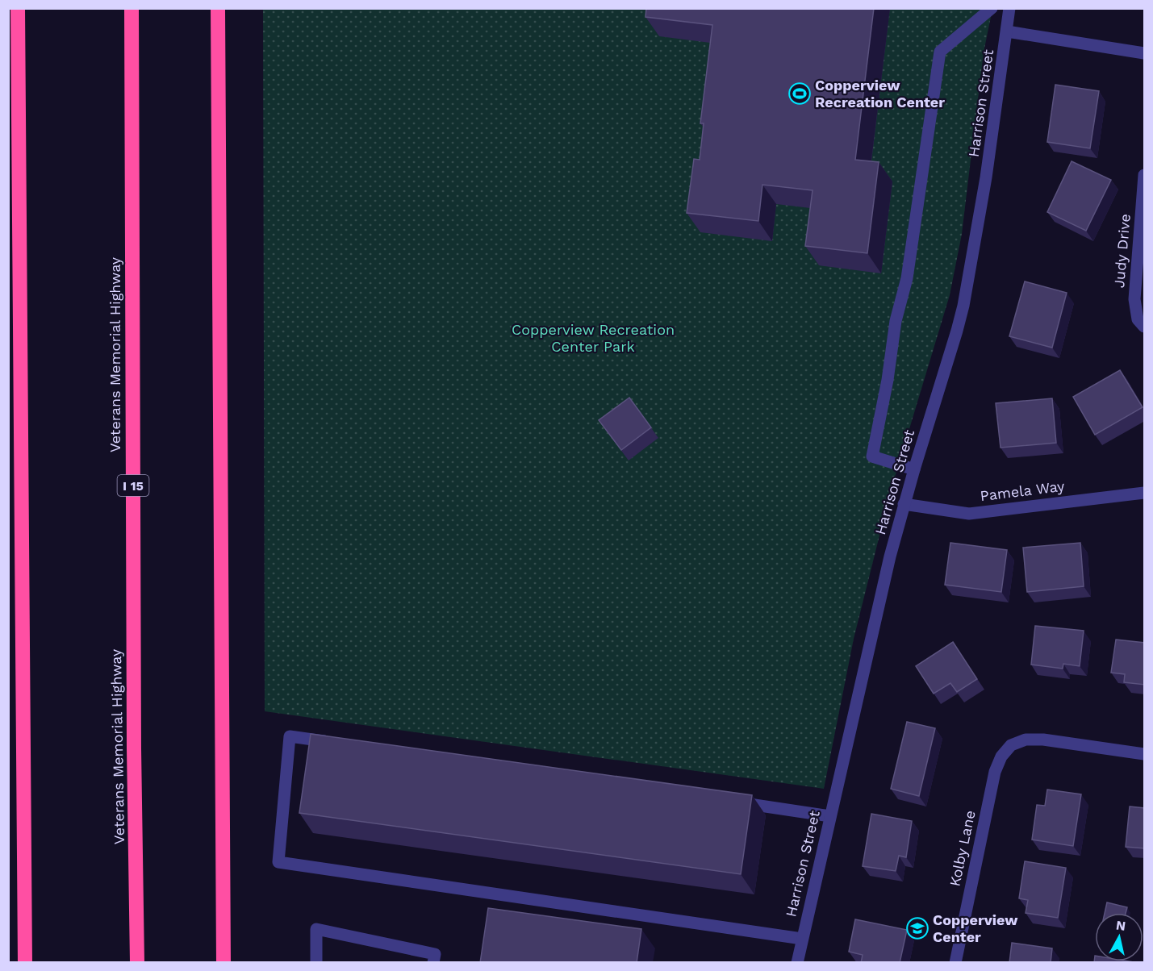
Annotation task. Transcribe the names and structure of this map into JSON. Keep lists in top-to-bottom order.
{
  "streets": {
    "highway": ["Veterans Memorial Highway", "I 15"],
    "street": [
      "Harrison Street",
      "Judy Drive",
      "Pamela Way",
      "Kolby Lane"
    ]
  },
  "crossings": [
    ["Harrison Street", "Pamela Way"]
  ],
  "parks": ["Copperview Recreation Center Park"],
  "places": {
    "sports": ["Copperview Recreation Center"],
    "school or university": ["Copperview Center"]
  },
  "north": "top"
}
